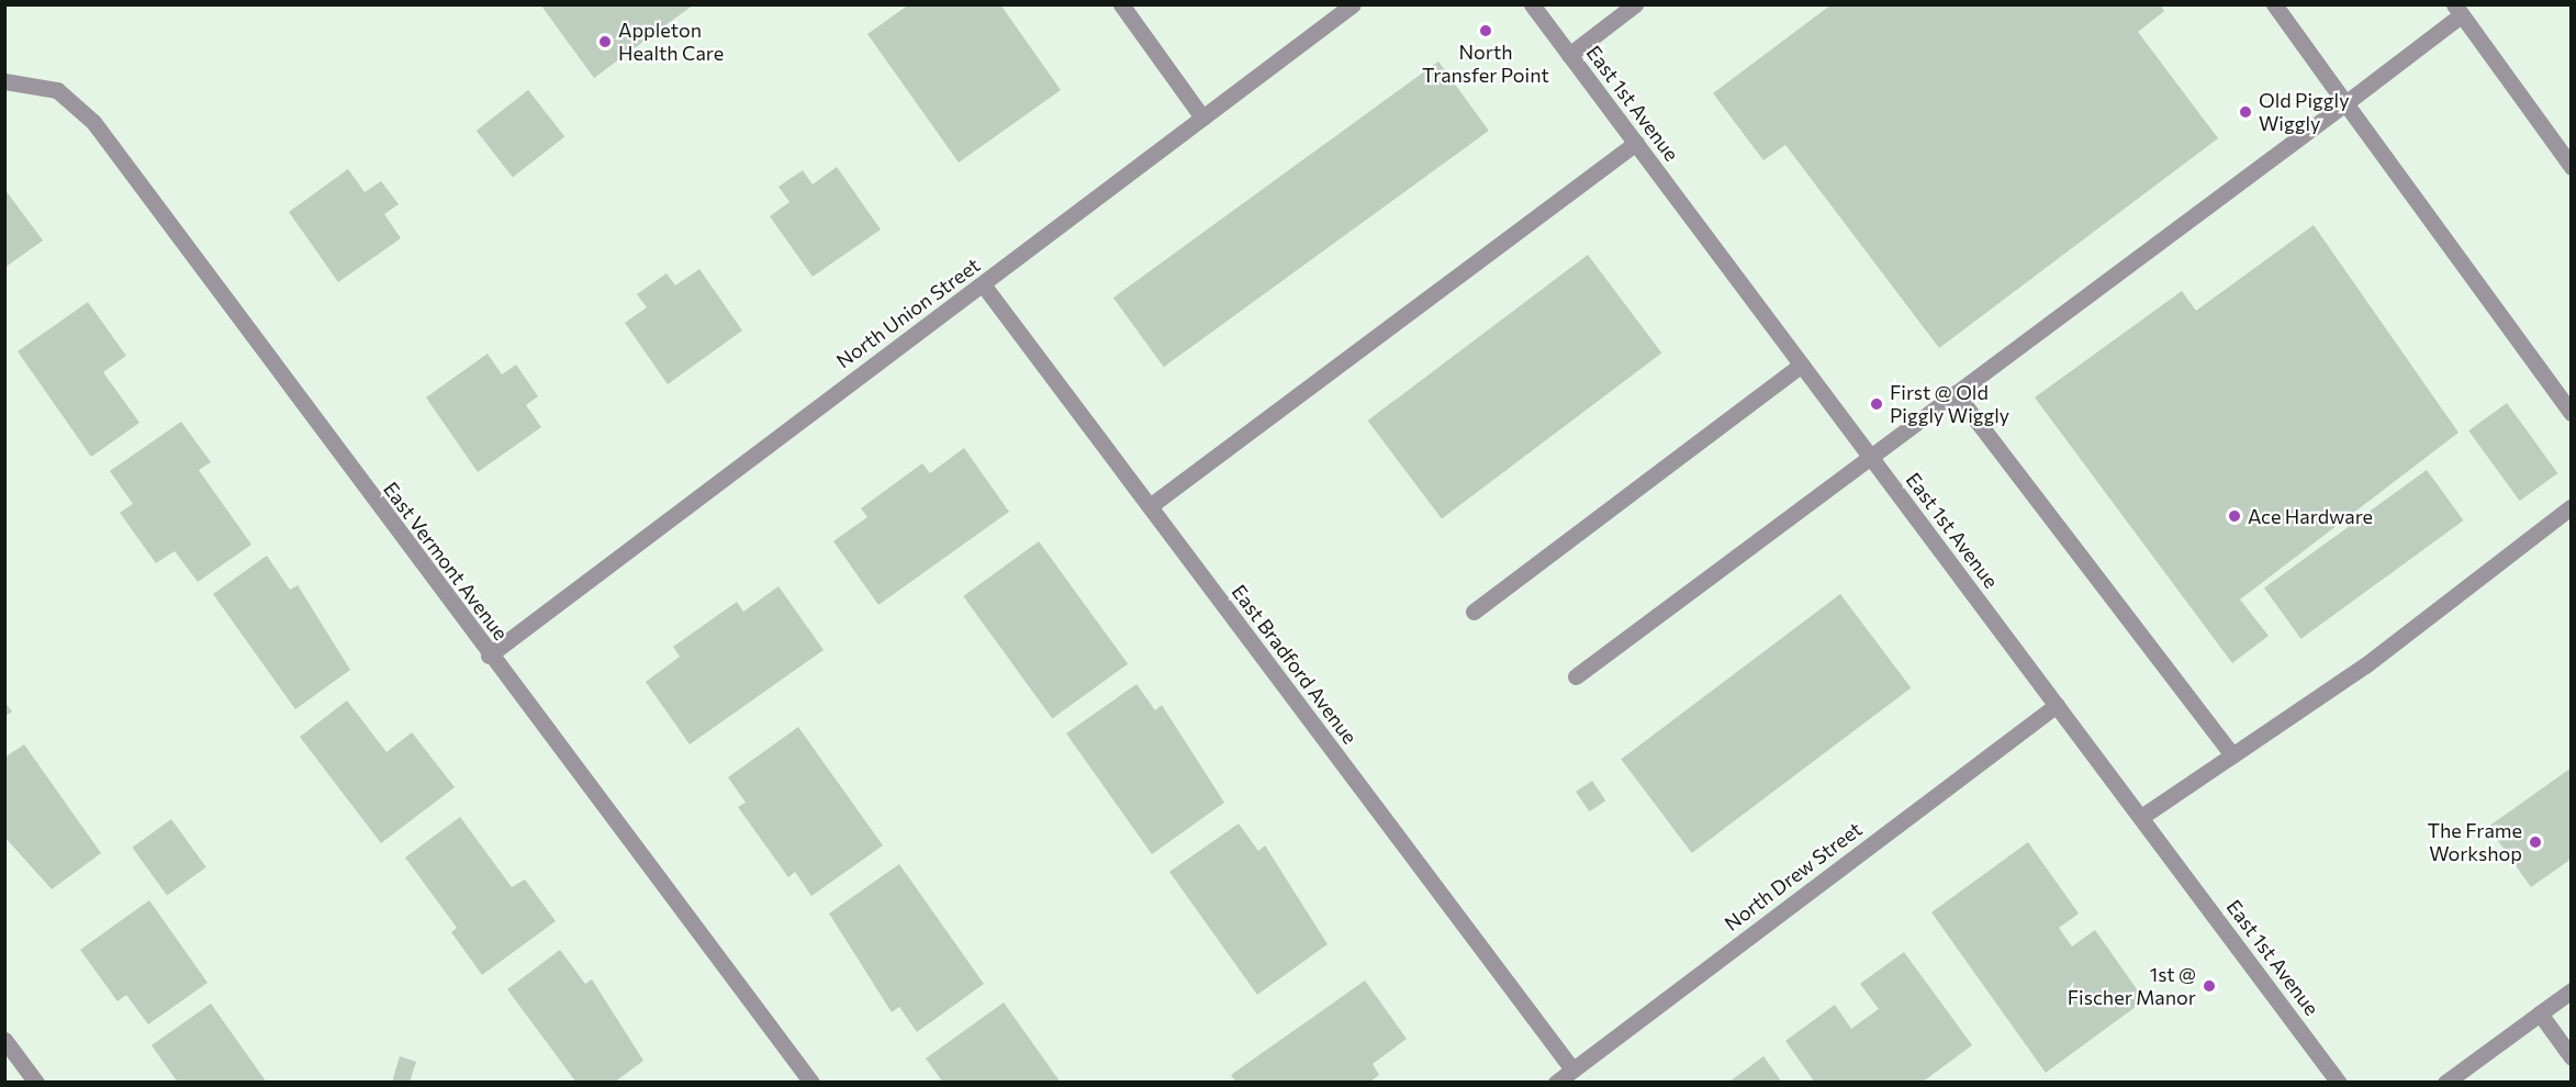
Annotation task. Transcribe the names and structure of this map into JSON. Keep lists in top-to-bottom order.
{
  "streets": {
    "street": [
      "East 1st Avenue",
      "North Union Street",
      "East Vermont Avenue",
      "East Bradford Avenue",
      "North Drew Street"
    ]
  },
  "crossings": [
    ["East 1st Avenue", "North Drew Street"],
    ["North Union Street", "East Vermont Avenue"],
    ["North Union Street", "East Bradford Avenue"],
    ["East Bradford Avenue", "North Drew Street"]
  ],
  "places": [
    "North Transfer Point",
    "Appleton Health Care",
    "Old Piggly Wiggly",
    "First @ Old Piggly Wiggly",
    "Ace Hardware",
    "The Frame Workshop",
    "1st @ Fischer Manor"
  ]
}
